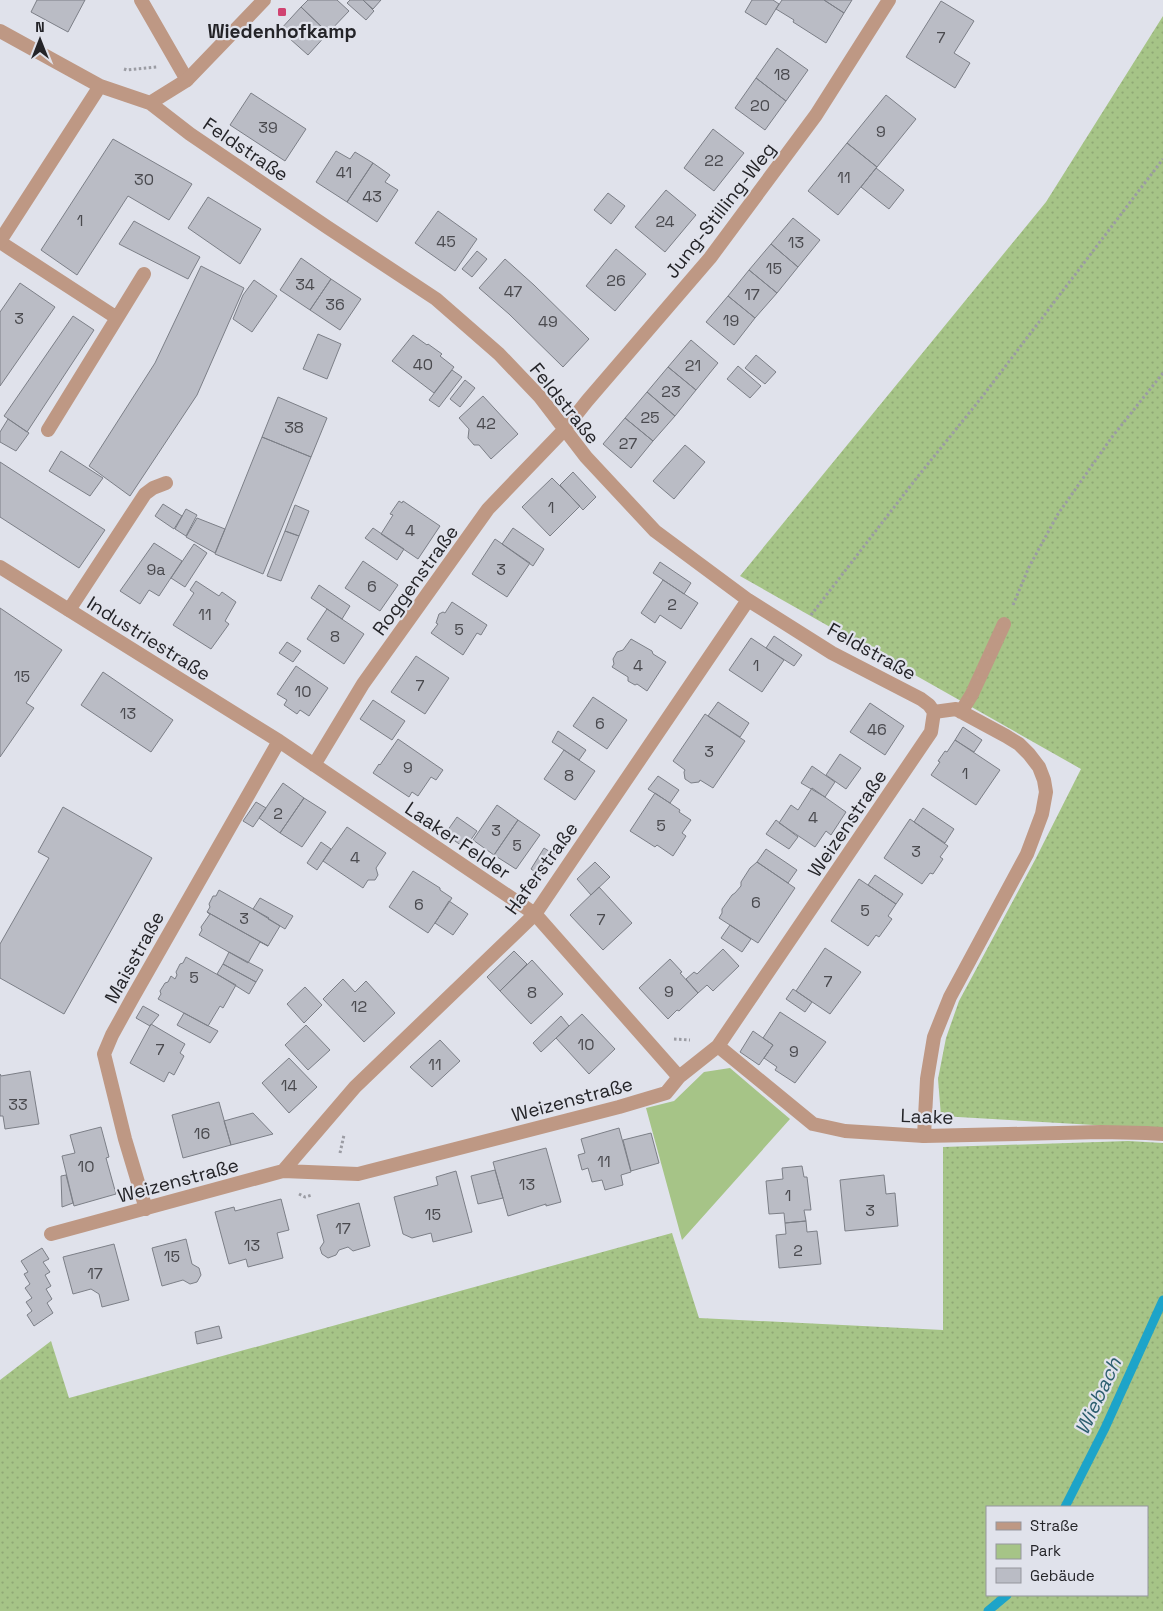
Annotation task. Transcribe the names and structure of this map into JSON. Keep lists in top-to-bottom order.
{
  "streets": {
    "street": [
      "Feldstraße",
      "Jung-Stilling-Weg",
      "Roggenstraße",
      "Industriestraße",
      "Weizenstraße",
      "Laaker Felder",
      "Haferstraße",
      "Maisstraße",
      "Laake"
    ]
  },
  "crossings": [
    ["Feldstraße", "Jung-Stilling-Weg"],
    ["Feldstraße", "Roggenstraße"],
    ["Feldstraße", "Weizenstraße"],
    ["Feldstraße", "Haferstraße"],
    ["Jung-Stilling-Weg", "Roggenstraße"],
    ["Roggenstraße", "Laaker Felder"],
    ["Industriestraße", "Laaker Felder"],
    ["Industriestraße", "Maisstraße"],
    ["Weizenstraße", "Laaker Felder"],
    ["Weizenstraße", "Haferstraße"],
    ["Weizenstraße", "Maisstraße"],
    ["Weizenstraße", "Laake"],
    ["Laaker Felder", "Haferstraße"],
    ["Laaker Felder", "Maisstraße"]
  ],
  "water": ["Wiebach"],
  "places": {
    "transit": ["Wiedenhofkamp"]
  },
  "house_numbers": [
    "7",
    "18",
    "20",
    "39",
    "9",
    "22",
    "41",
    "11",
    "30",
    "43",
    "1",
    "24",
    "45",
    "13",
    "15",
    "26",
    "34",
    "47",
    "17",
    "36",
    "3",
    "19",
    "49",
    "40",
    "21",
    "23",
    "25",
    "42",
    "38",
    "27",
    "1",
    "4",
    "9a",
    "3",
    "6",
    "2",
    "11",
    "5",
    "8",
    "4",
    "1",
    "15",
    "7",
    "10",
    "13",
    "6",
    "46",
    "3",
    "9",
    "1",
    "8",
    "2",
    "4",
    "5",
    "3",
    "5",
    "3",
    "4",
    "6",
    "6",
    "5",
    "3",
    "7",
    "5",
    "7",
    "9",
    "8",
    "12",
    "10",
    "7",
    "9",
    "11",
    "14",
    "33",
    "16",
    "11",
    "10",
    "13",
    "1",
    "3",
    "15",
    "17",
    "13",
    "2",
    "15",
    "17"
  ],
  "legend": ["Straße", "Park", "Gebäude"],
  "north": "top"
}
